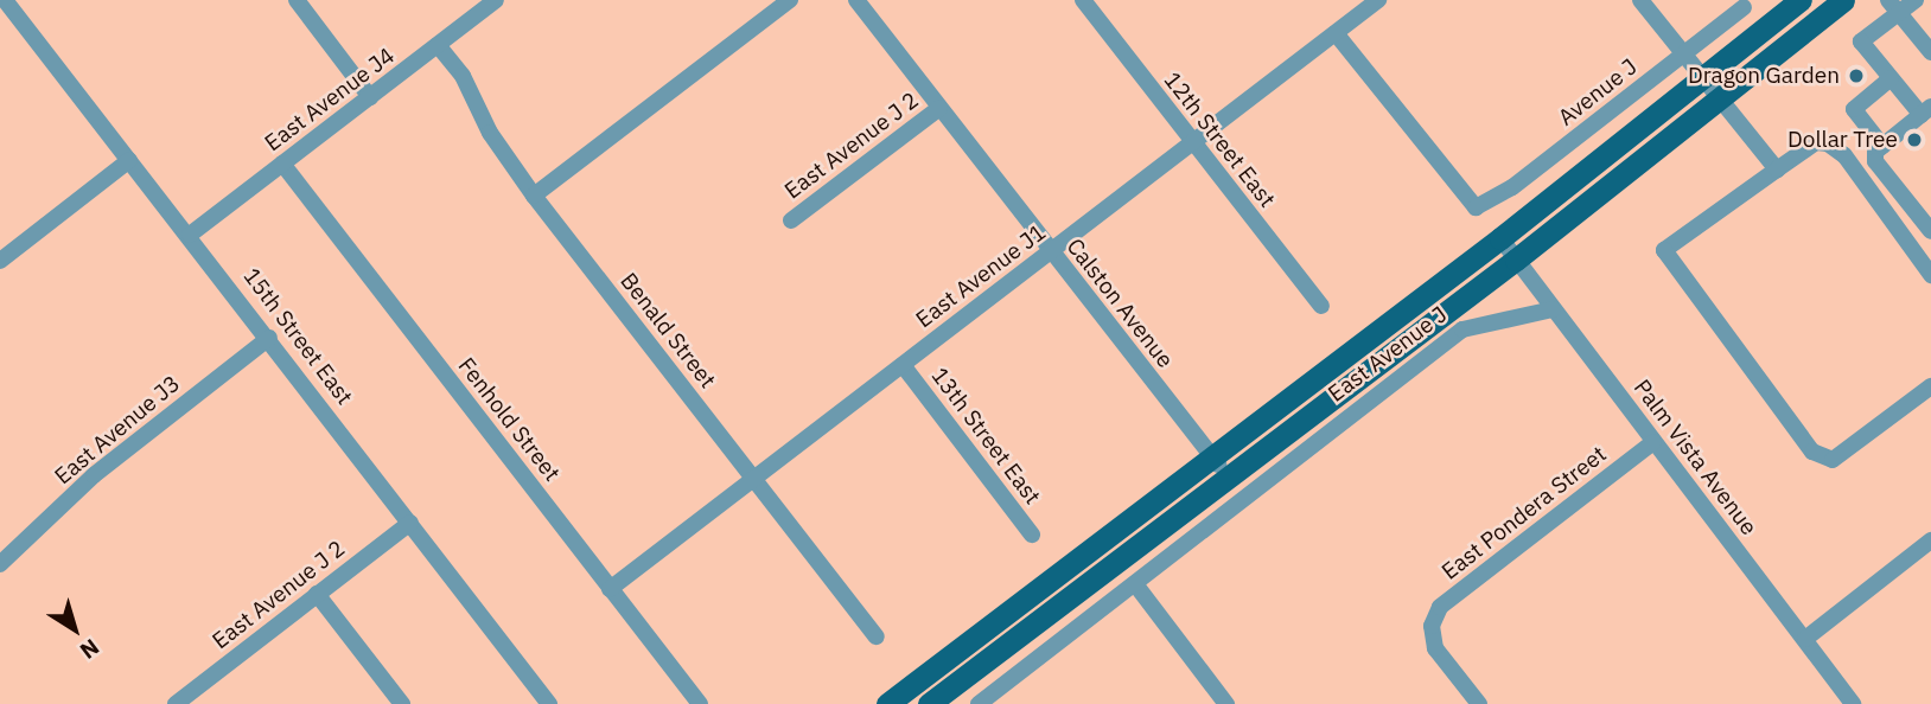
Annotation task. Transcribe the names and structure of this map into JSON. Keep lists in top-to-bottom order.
{
  "streets": {
    "main road": ["East Avenue J"],
    "street": [
      "Avenue J",
      "East Avenue J4",
      "12th Street East",
      "East Avenue J 2",
      "East Avenue J1",
      "Calston Avenue",
      "Benald Street",
      "15th Street East",
      "Fenhold Street",
      "East Avenue J3",
      "13th Street East",
      "Palm Vista Avenue",
      "East Pondera Street"
    ]
  },
  "crossings": [
    ["Avenue J", "East Avenue J1"],
    ["East Avenue J4", "Benald Street"],
    ["East Avenue J4", "15th Street East"],
    ["East Avenue J4", "Fenhold Street"],
    ["12th Street East", "East Avenue J1"],
    ["East Avenue J 2", "Calston Avenue"],
    ["East Avenue J 2", "15th Street East"],
    ["East Avenue J1", "Calston Avenue"],
    ["East Avenue J1", "Benald Street"],
    ["East Avenue J1", "Fenhold Street"],
    ["East Avenue J1", "13th Street East"],
    ["Calston Avenue", "East Avenue J"],
    ["15th Street East", "East Avenue J3"],
    ["East Avenue J", "Palm Vista Avenue"],
    ["Palm Vista Avenue", "East Pondera Street"]
  ],
  "places": ["Dragon Garden", "Dollar Tree"],
  "north": "bottom right"
}
